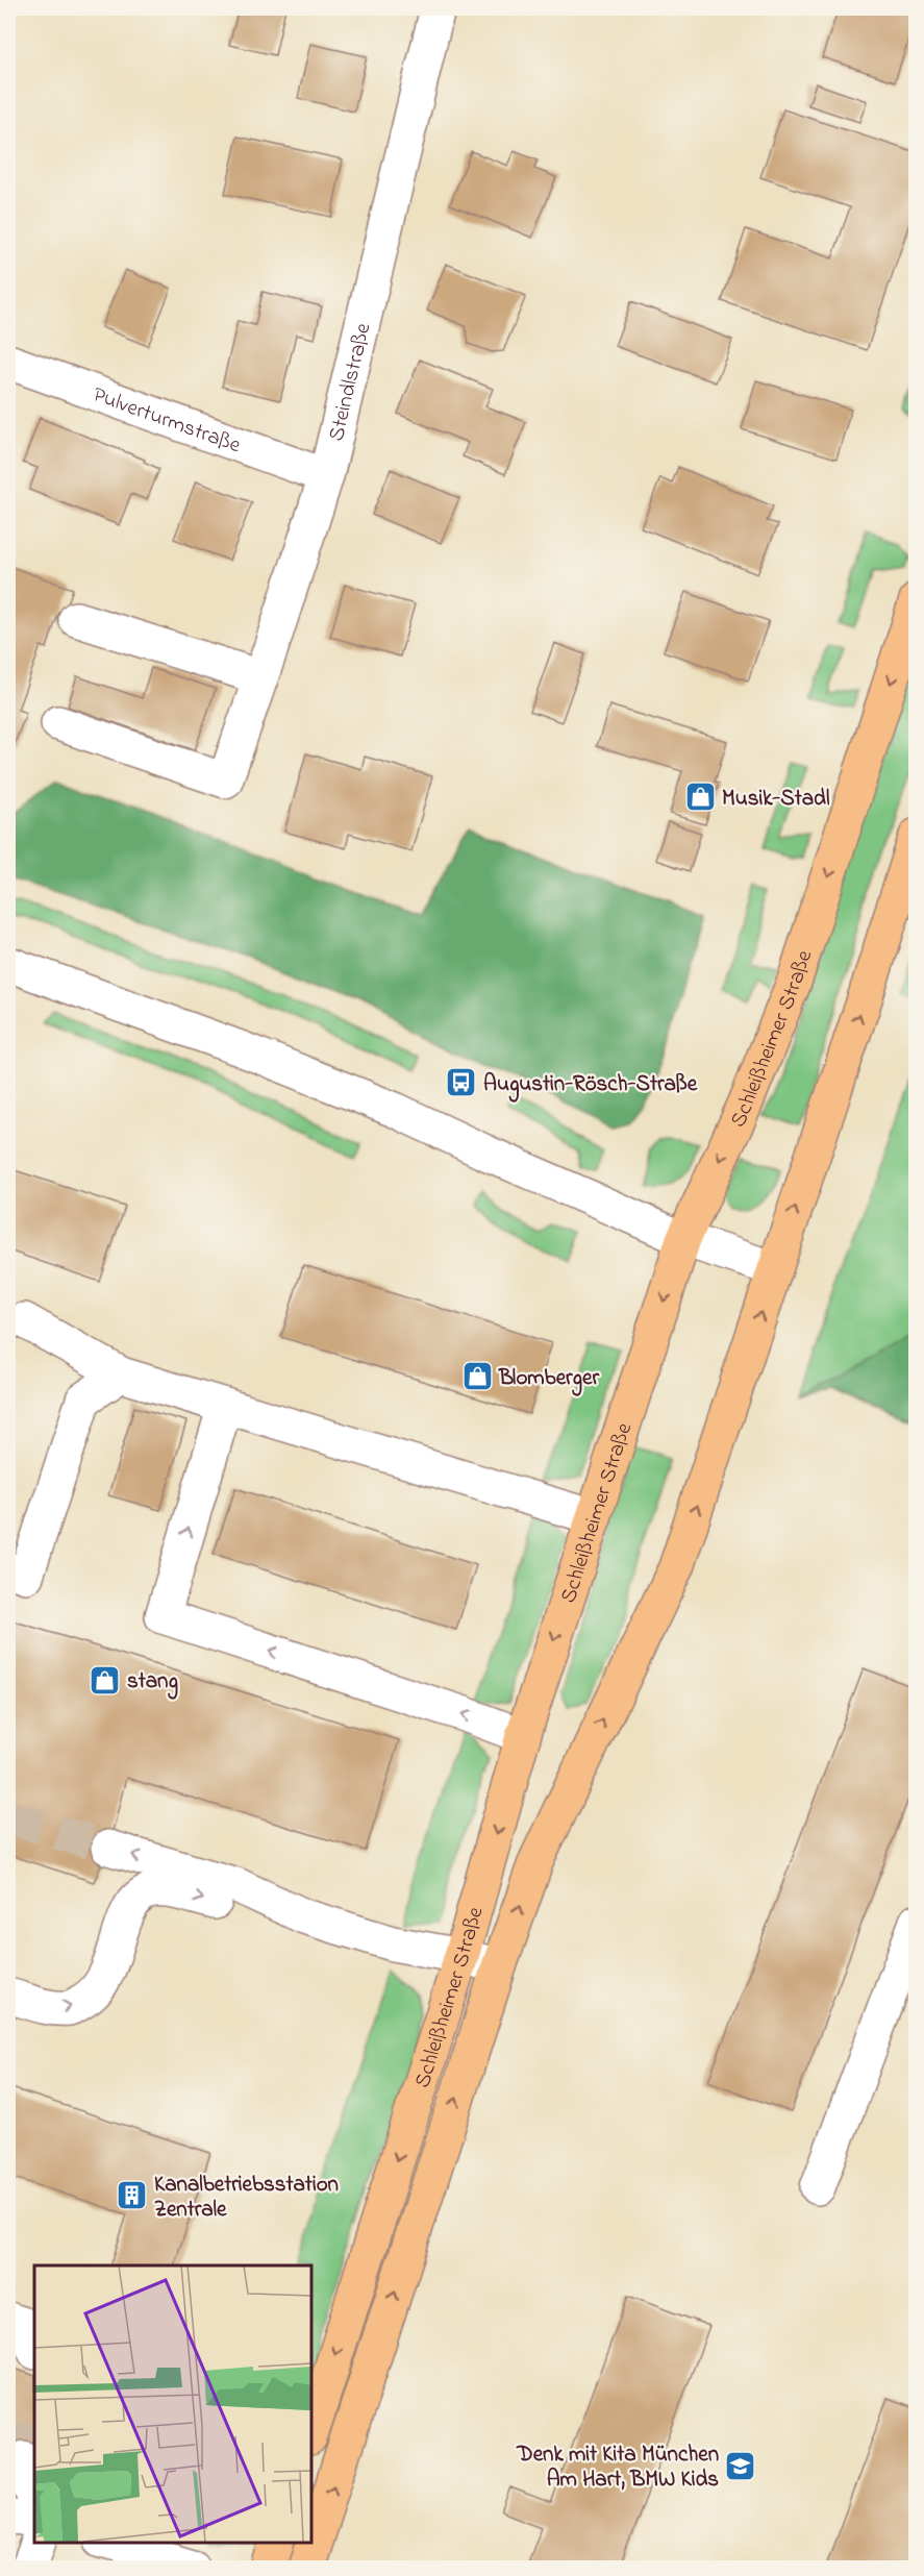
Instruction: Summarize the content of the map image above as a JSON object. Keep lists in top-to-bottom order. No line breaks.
{"streets":{"main road":["Schleißheimer Straße"],"street":["Steindlstraße","Pulverturmstraße"]},"crossings":[["Steindlstraße","Pulverturmstraße"]],"places":{"shop":["Musik-Stadl","Blomberger","stang"],"bus stop":["Augustin-Rösch-Straße"],"building":["Kanalbetriebsstation Zentrale"],"school or university":["Denk mit Kita München Am Hart, BMW Kids"]}}
